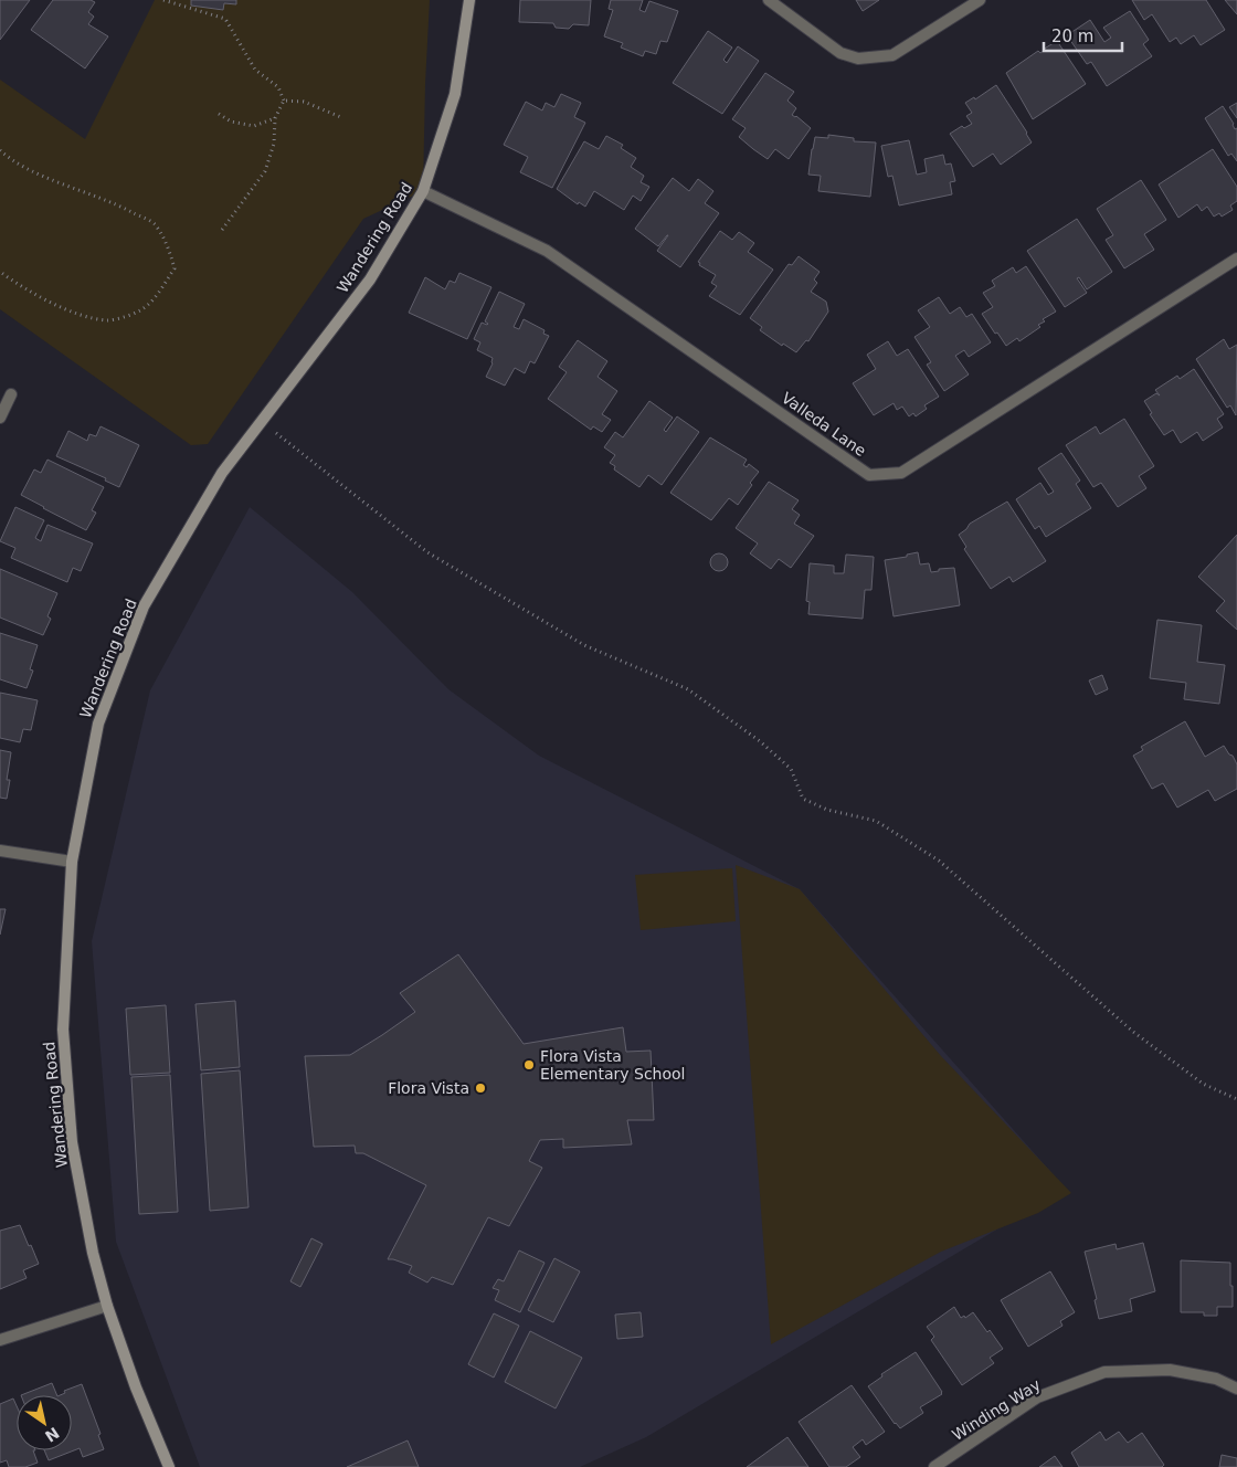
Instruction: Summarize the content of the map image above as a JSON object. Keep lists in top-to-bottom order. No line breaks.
{"streets":{"street":["Wandering Road","Valleda Lane","Winding Way"]},"crossings":[["Wandering Road","Valleda Lane"]],"places":["Flora Vista Elementary School","Flora Vista"],"scale_bar":"20 m","north":"bottom right"}
